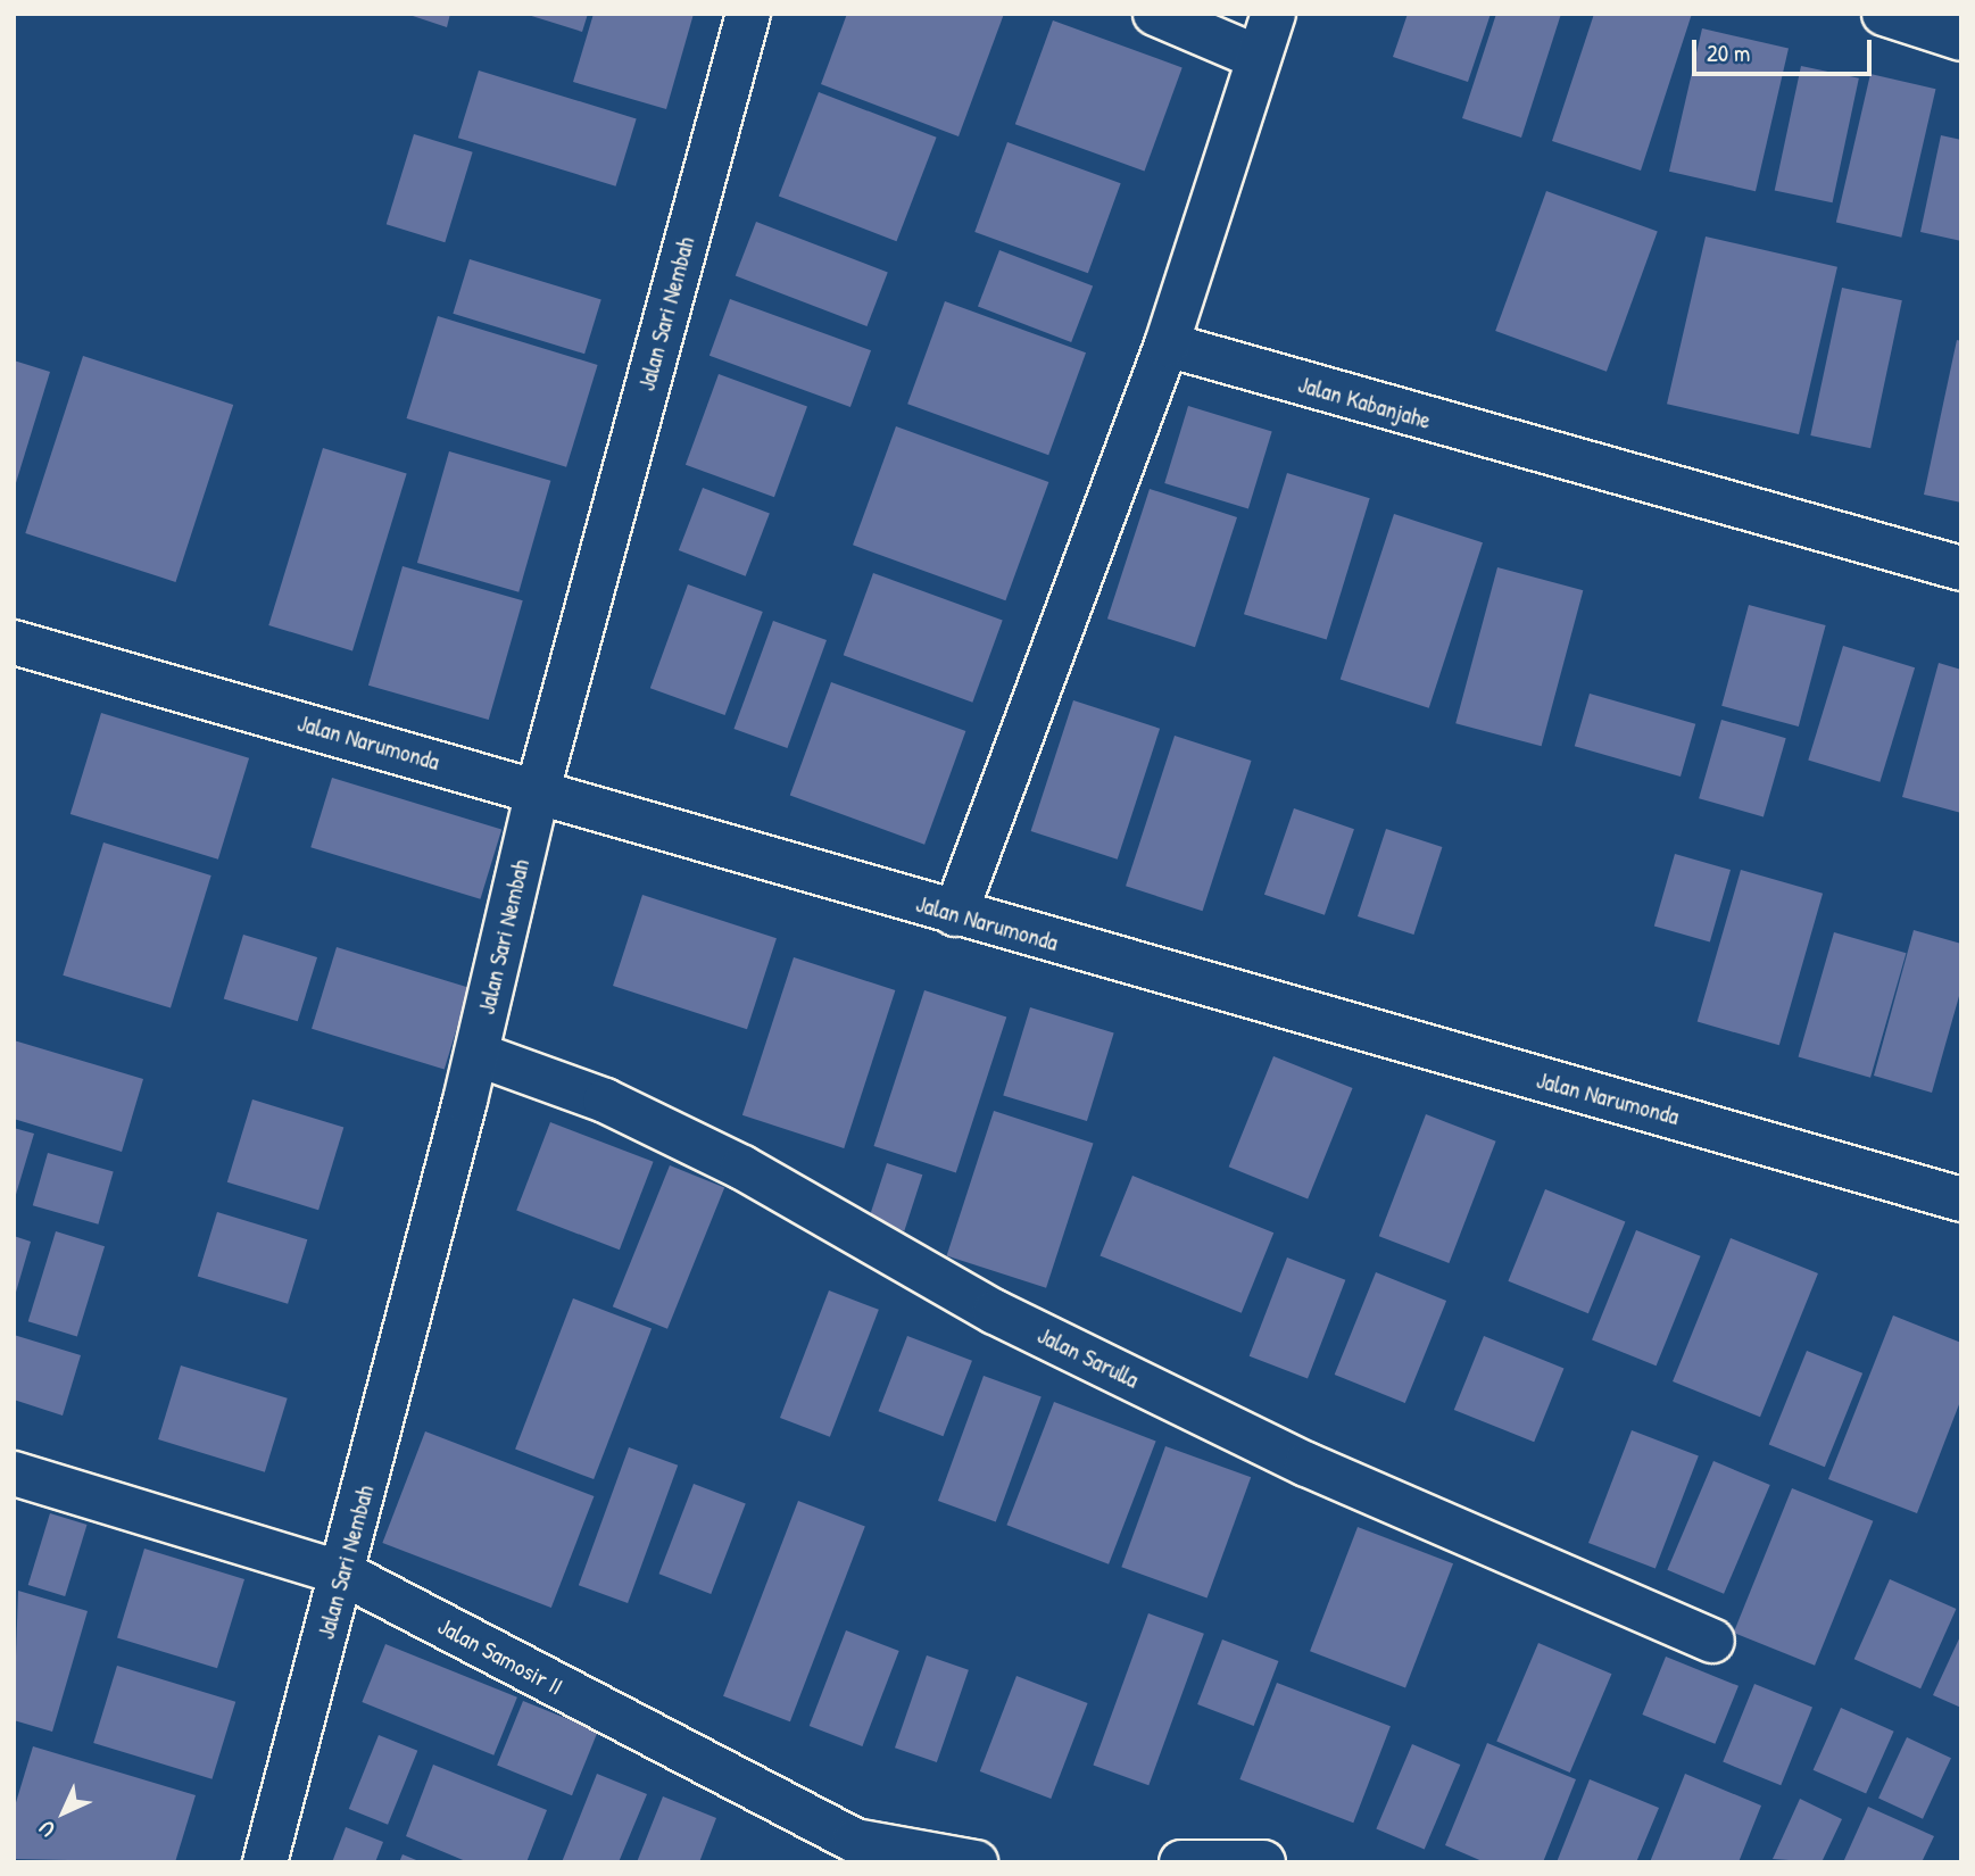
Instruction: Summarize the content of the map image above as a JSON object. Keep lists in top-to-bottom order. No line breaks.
{"streets":{"street":["Jalan Sari Nembah","Jalan Kabanjahe","Jalan Narumonda","Jalan Sarulla","Jalan Samosir II"]},"crossings":[["Jalan Sari Nembah","Jalan Narumonda"],["Jalan Sari Nembah","Jalan Sarulla"],["Jalan Sari Nembah","Jalan Samosir II"]],"scale_bar":"20 m","north":"bottom left"}
